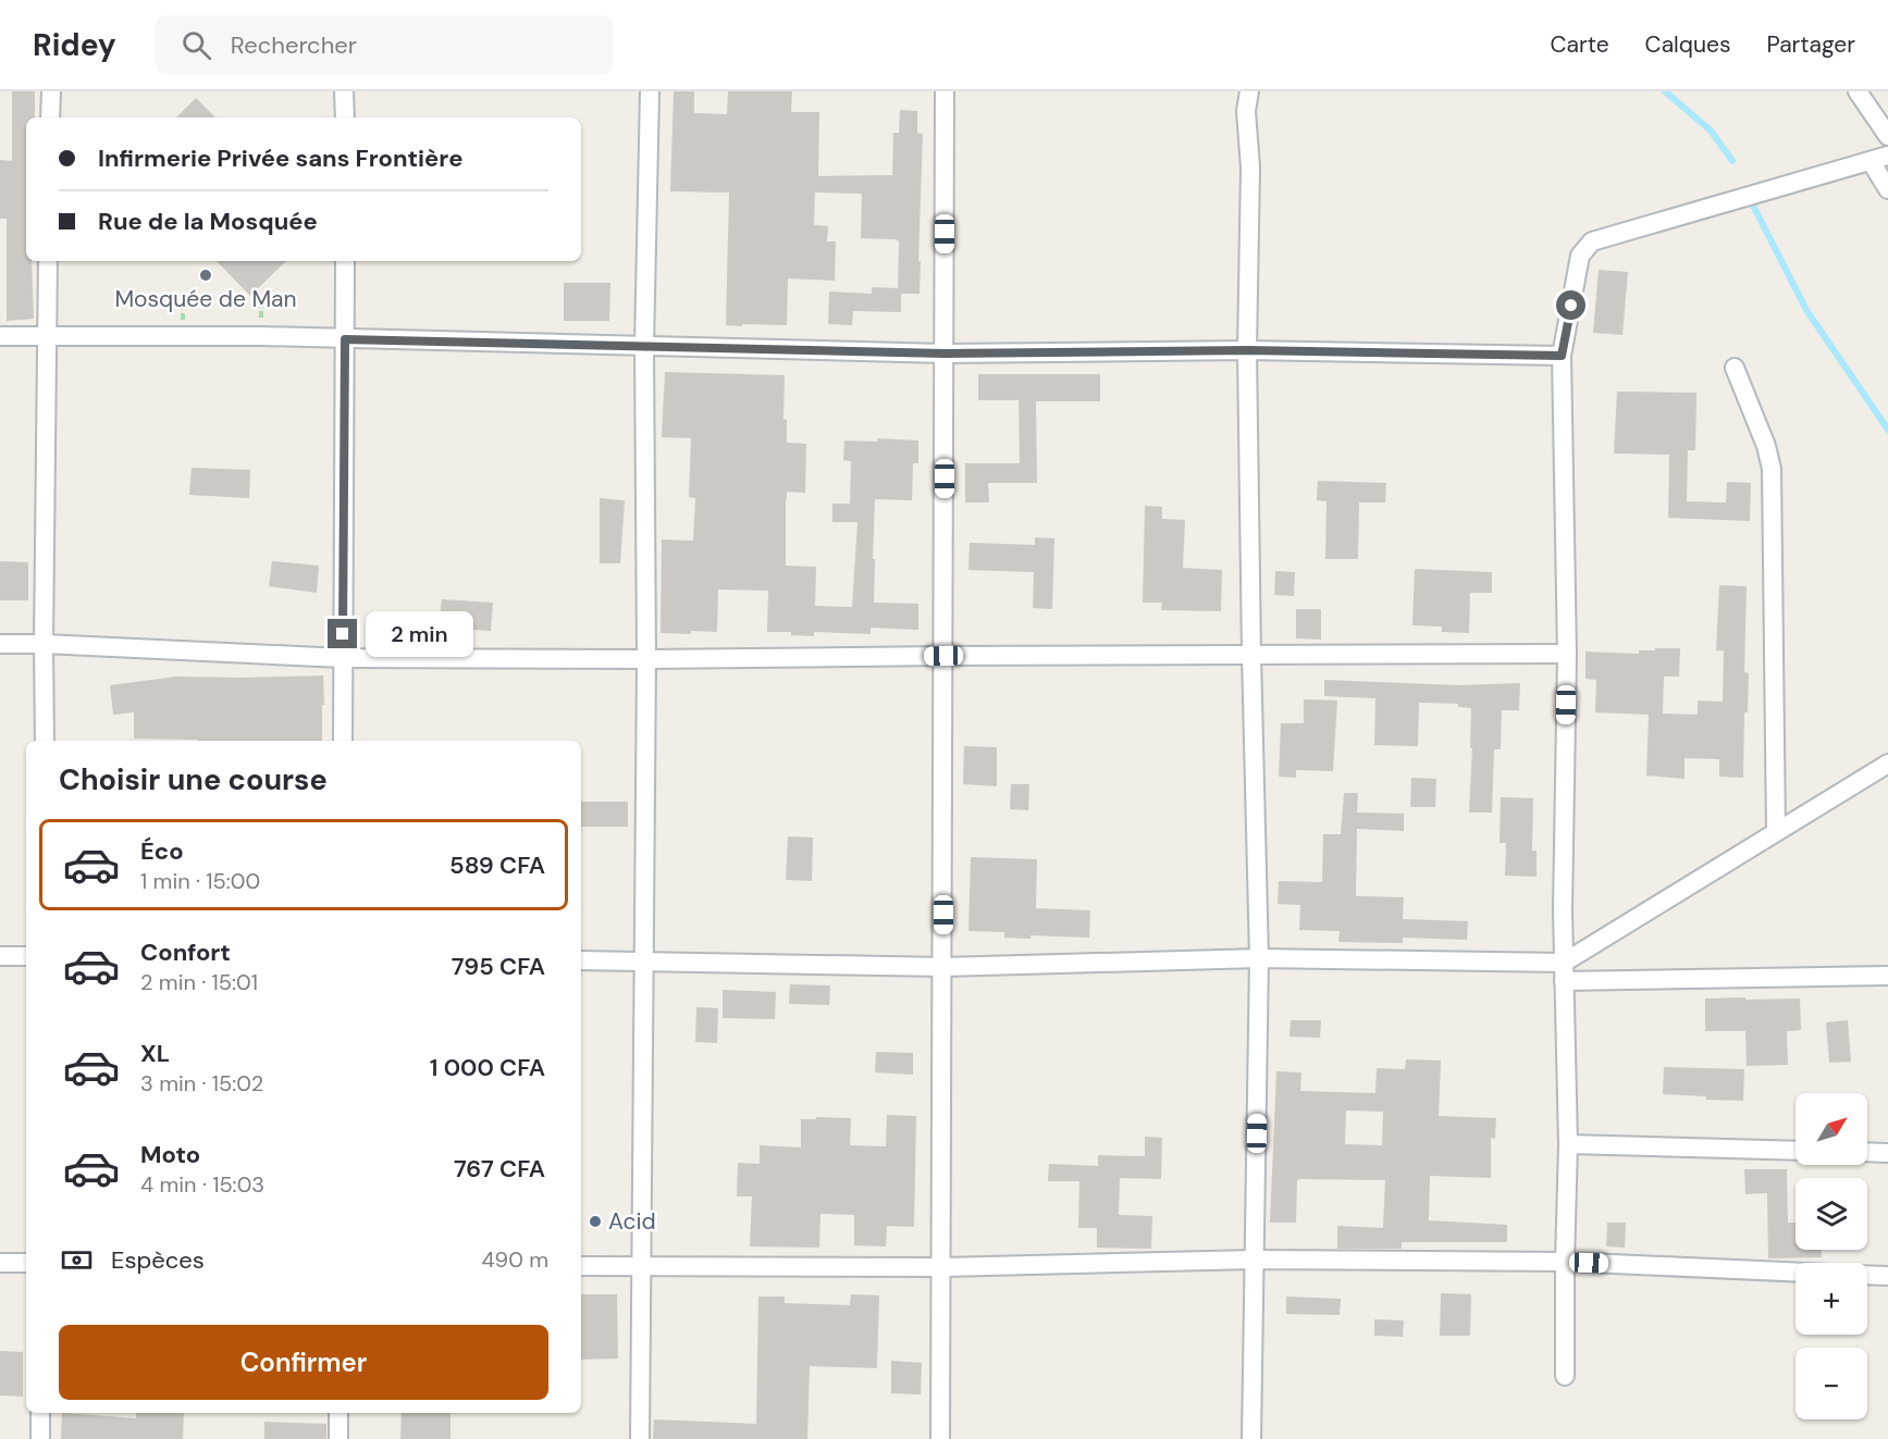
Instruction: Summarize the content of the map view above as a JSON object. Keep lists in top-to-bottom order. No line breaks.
{"places":["Mosquée de Man","Acid"],"north":"top right","page":{"header":"Ridey","search":"Rechercher","nav":["Carte","Calques","Partager"],"banner":["Infirmerie Privée sans Frontière","Rue de la Mosquée"],"bubble":"2 min","heading":"Choisir une course","list":[{"name":"Éco","note":"1 min · 15:00","value":"589 CFA"},{"name":"Confort","note":"2 min · 15:01","value":"795 CFA"},{"name":"XL","note":"3 min · 15:02","value":"1 000 CFA"},{"name":"Moto","note":"4 min · 15:03","value":"767 CFA"}],"map_buttons":["+","−"],"pay":["Espèces","490 m"],"buttons":"Confirmer"}}
